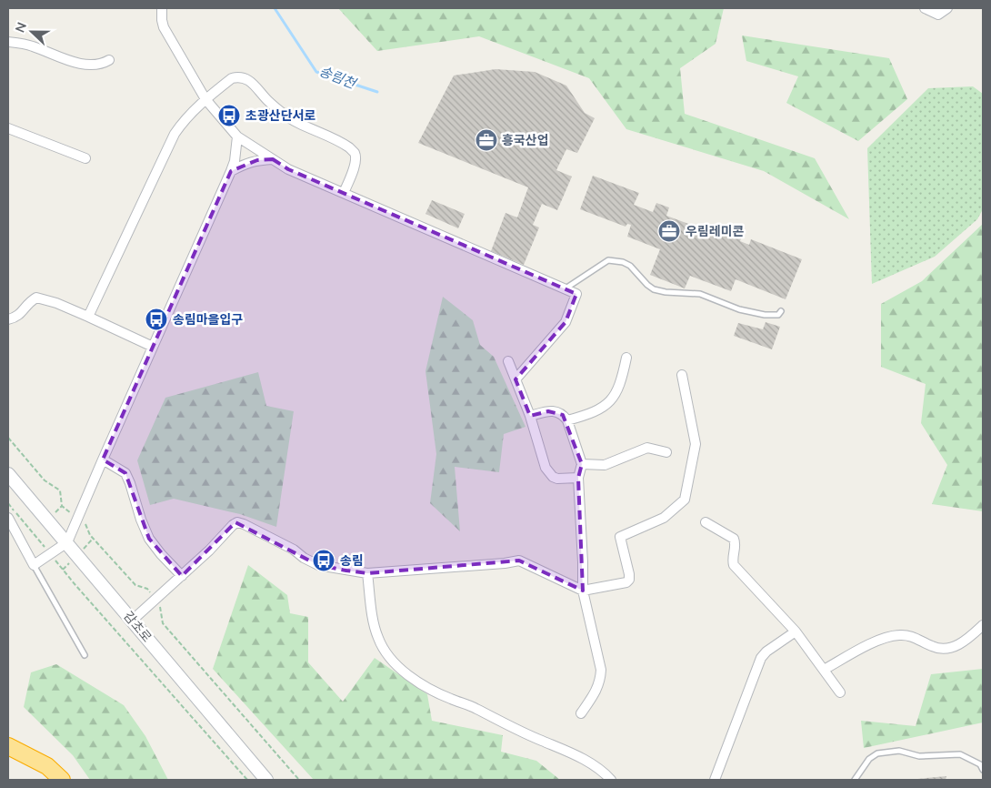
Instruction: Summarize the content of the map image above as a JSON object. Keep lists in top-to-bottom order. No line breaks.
{"streets":{"main road":["감초로"]},"water":["송림천"],"places":{"bus stop":["초광산단서로","송림마을입구","송림"],"office":["흥국산업","우림레미콘"]},"north":"left"}
